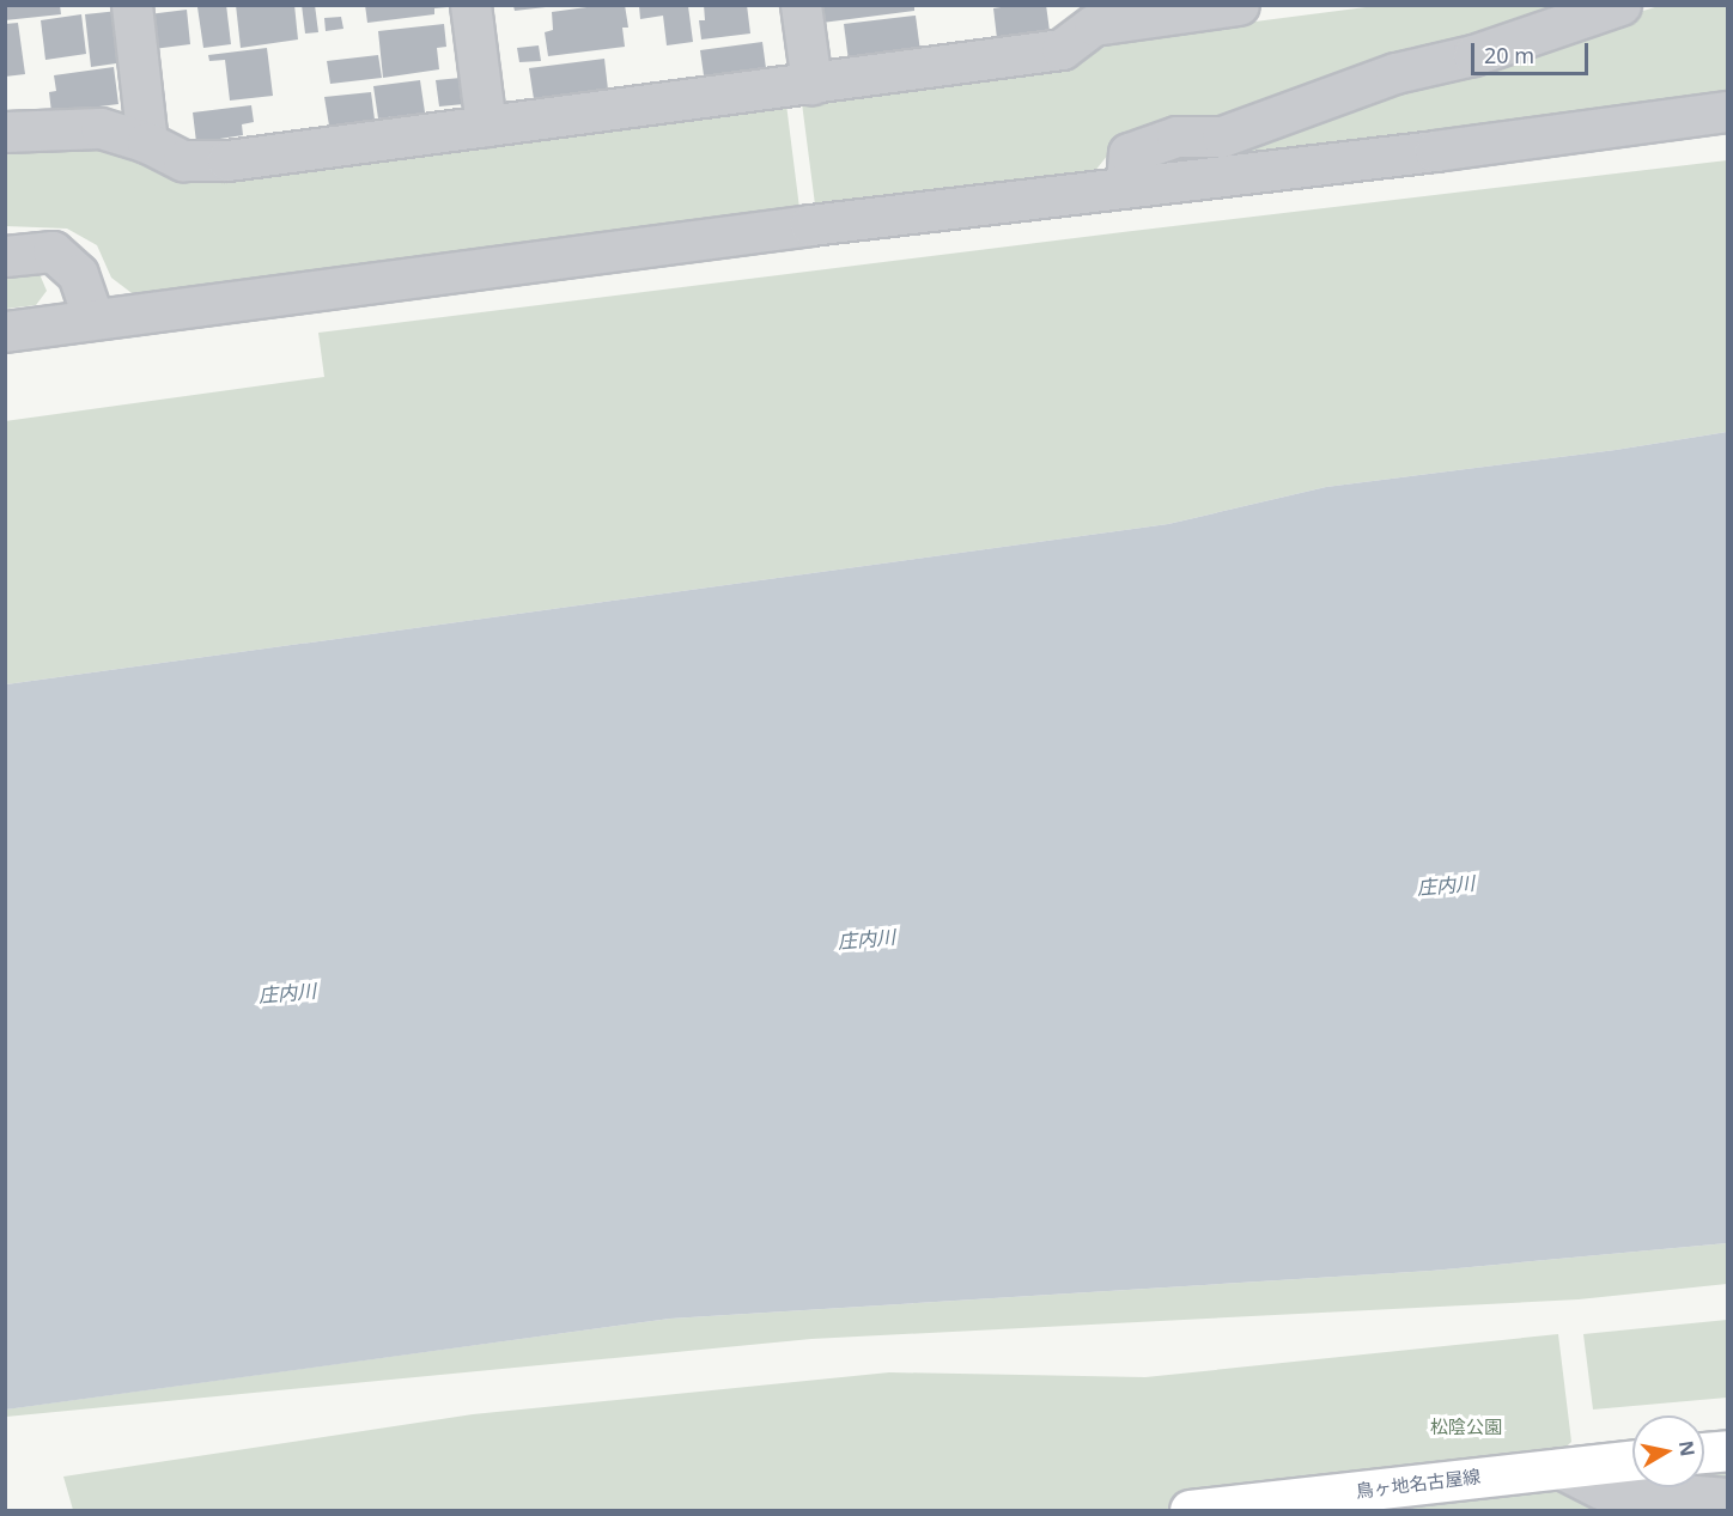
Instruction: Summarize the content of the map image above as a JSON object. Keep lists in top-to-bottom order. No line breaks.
{"streets":{"main road":["鳥ヶ地名古屋線"]},"water":["庄内川"],"parks":["松陰公園"],"scale_bar":"20 m","north":"right"}
